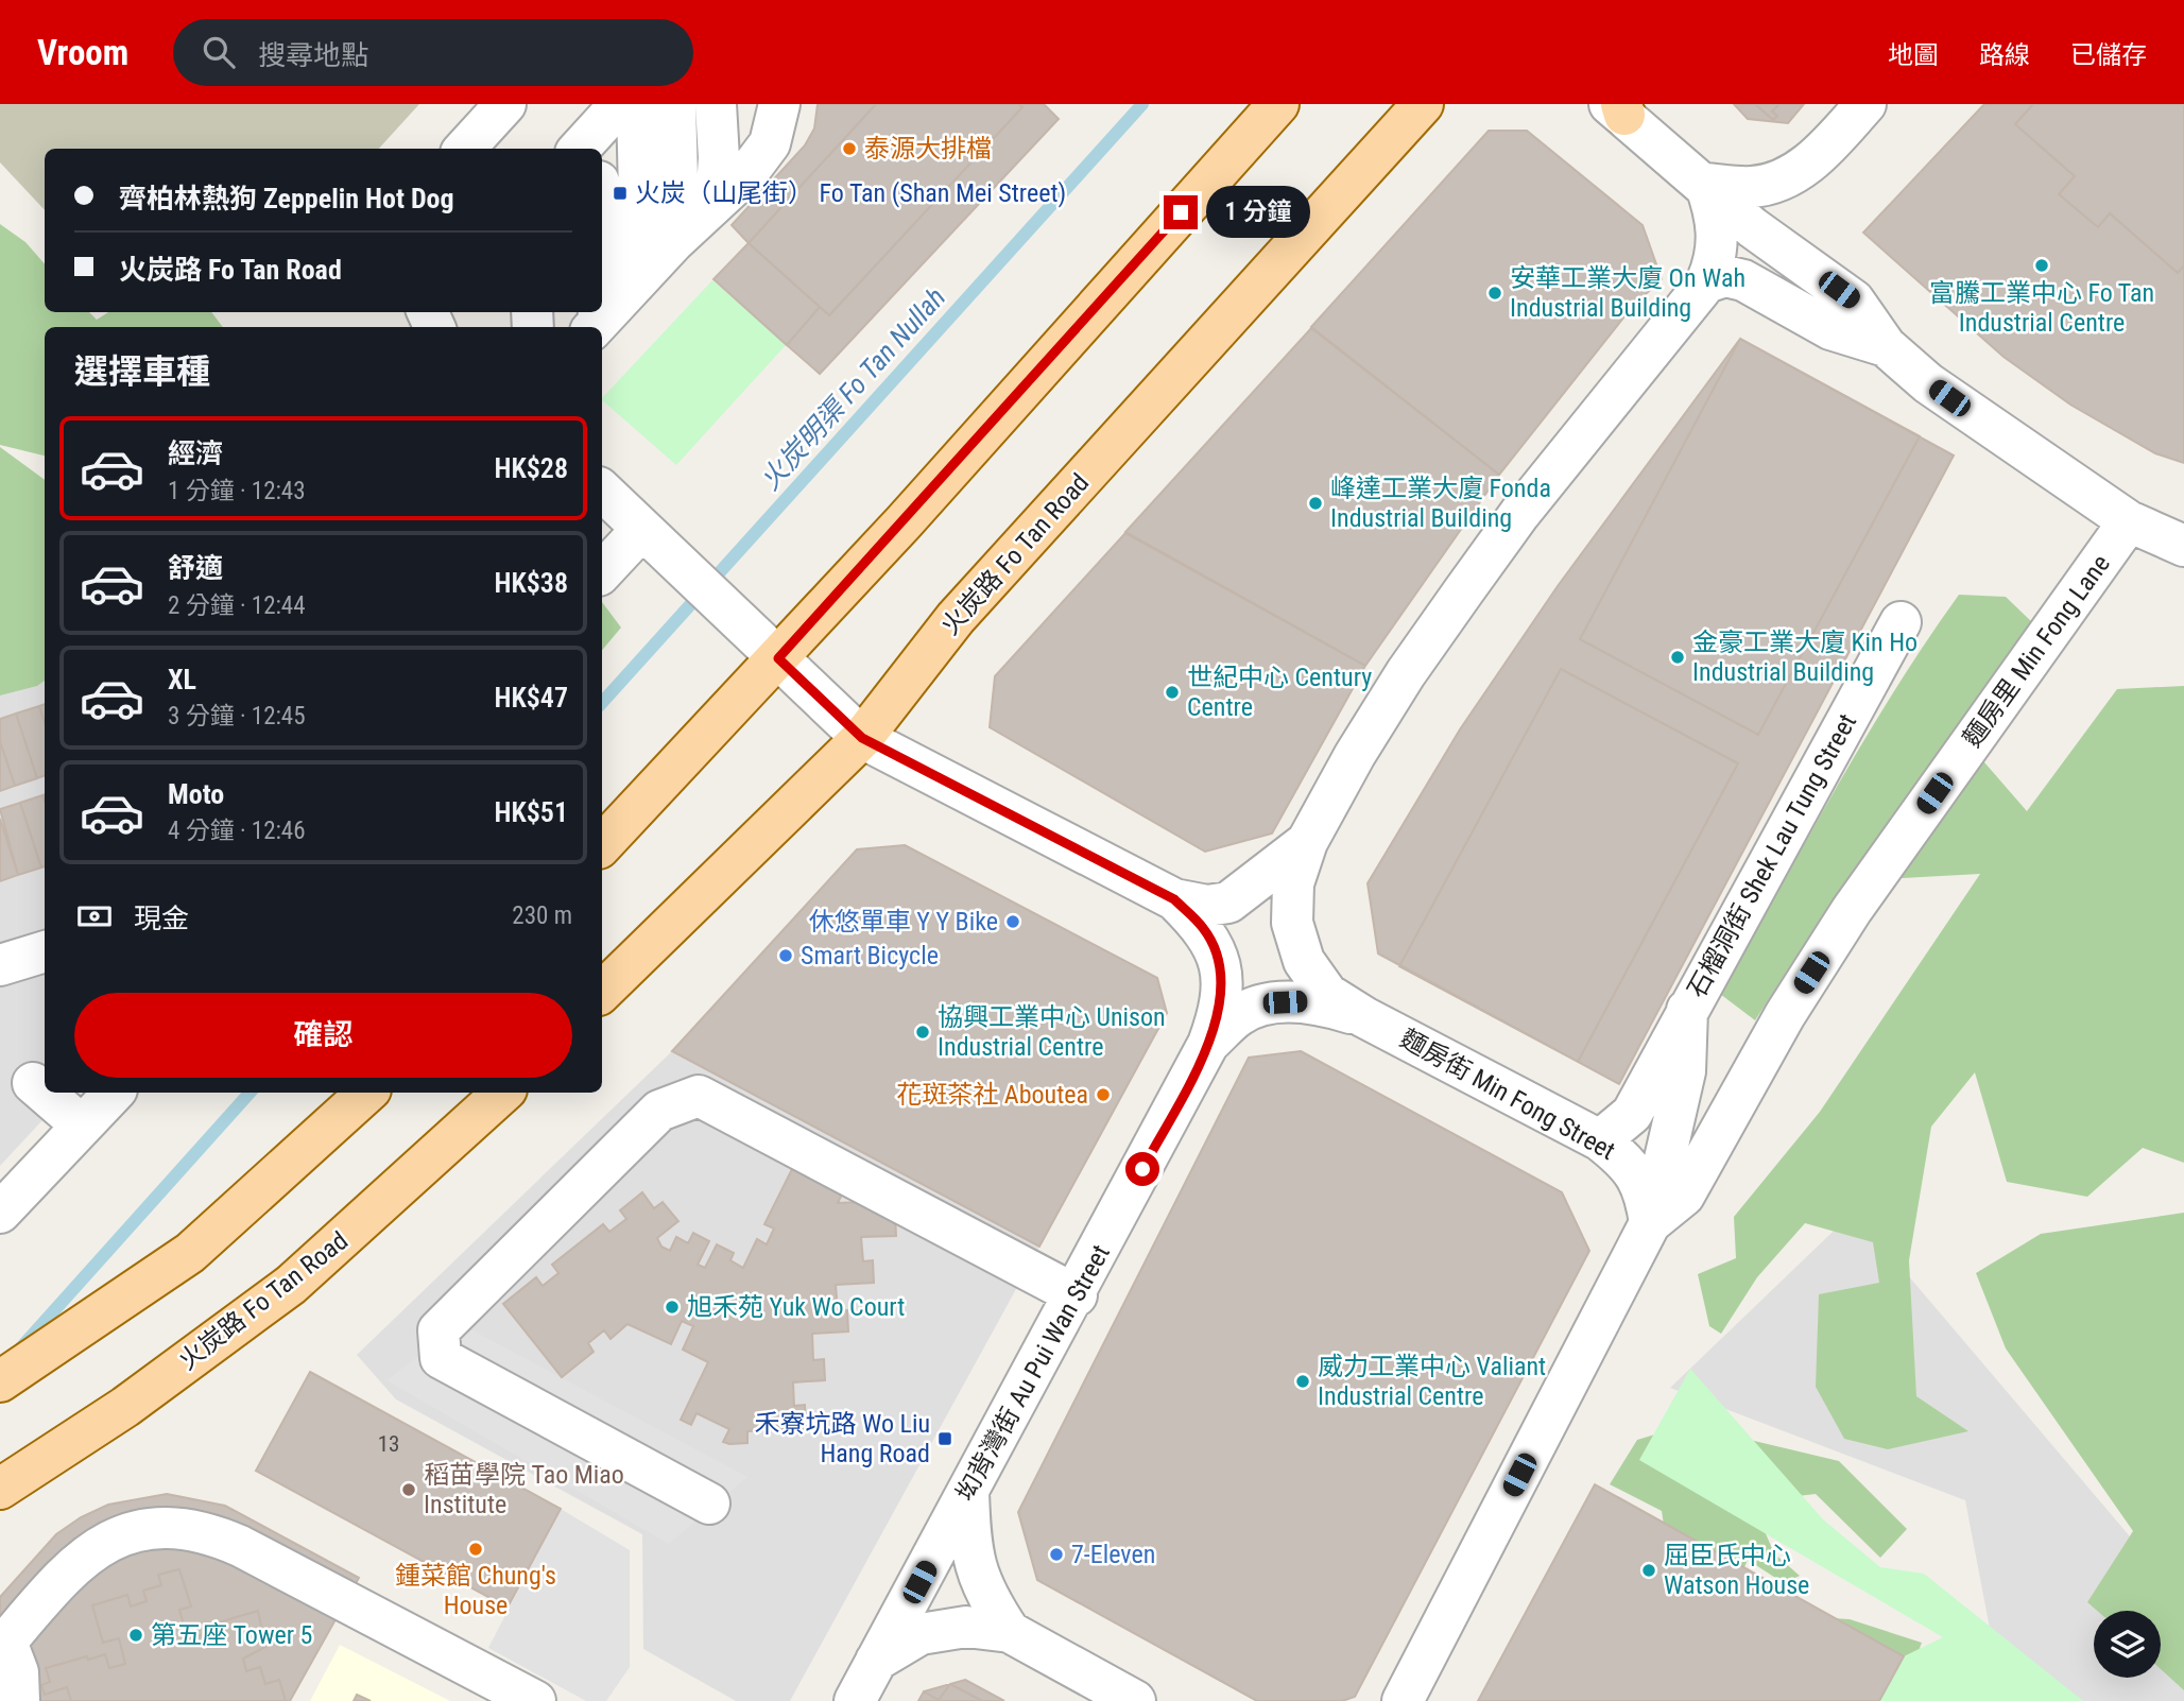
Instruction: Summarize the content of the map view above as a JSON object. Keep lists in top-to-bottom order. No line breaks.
{"streets":{"main road":["火炭路 Fo Tan Road"],"street":["麵房里 Min Fong Lane","石榴洞街 Shek Lau Tung Street","麵房街 Min Fong Street","㘭背灣街 Au Pui Wan Street"]},"crossings":[["麵房里 Min Fong Lane","石榴洞街 Shek Lau Tung Street"],["麵房里 Min Fong Lane","麵房街 Min Fong Street"],["石榴洞街 Shek Lau Tung Street","麵房街 Min Fong Street"]],"water":["火炭明渠 Fo Tan Nullah"],"places":{"other":["泰源大排檔","富騰工業中心 Fo Tan Industrial Centre","安華工業大廈 On Wah Industrial Building","峰達工業大廈 Fonda Industrial Building","金豪工業大廈 Kin Ho Industrial Building","世紀中心 Century Centre","休悠單車 Y Y Bike","Smart Bicycle","協興工業中心 Unison Industrial Centre","花斑茶社 Aboutea","旭禾苑 Yuk Wo Court","威力工業中心 Valiant Industrial Centre","稻苗學院 Tao Miao Institute","鍾菜館 Chung's House","7-Eleven","屈臣氏中心 Watson House","第五座 Tower 5"],"transit":["火炭（山尾街） Fo Tan (Shan Mei Street)","禾寮坑路 Wo Liu Hang Road"]},"house_numbers":["13"],"page":{"header":"Vroom","search":"搜尋地點","nav":["地圖","路線","已儲存"],"banner":["齊柏林熱狗 Zeppelin Hot Dog","火炭路 Fo Tan Road"],"bubble":"1 分鐘","heading":"選擇車種","list":[{"name":"經濟","note":"1 分鐘 · 12:43","value":"HK$28"},{"name":"舒適","note":"2 分鐘 · 12:44","value":"HK$38"},{"name":"XL","note":"3 分鐘 · 12:45","value":"HK$47"},{"name":"Moto","note":"4 分鐘 · 12:46","value":"HK$51"}],"pay":["現金","230 m"],"buttons":"確認"}}
